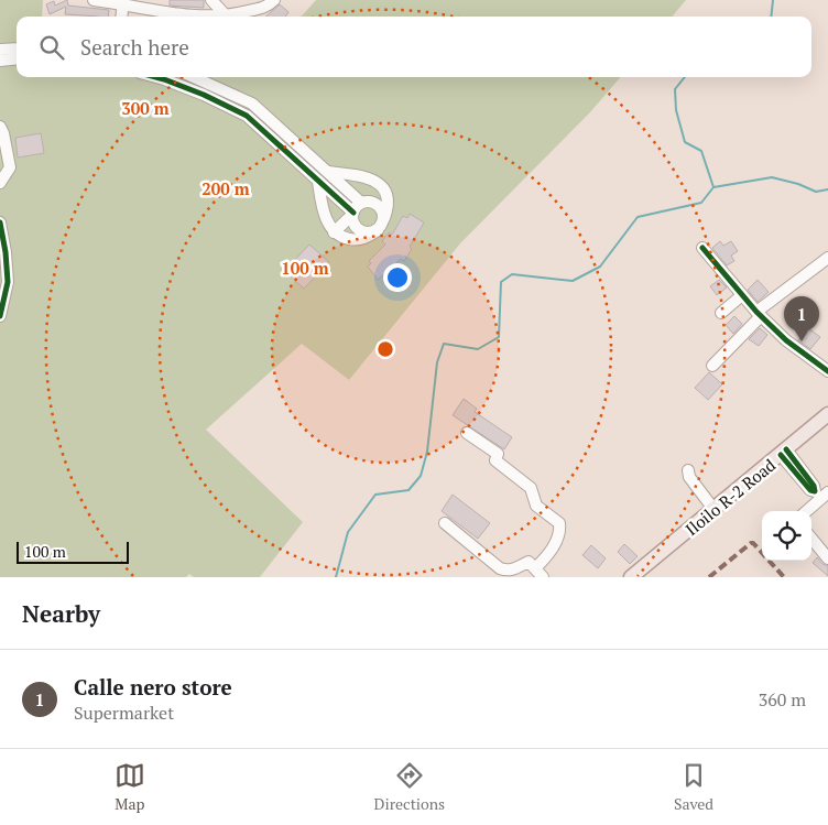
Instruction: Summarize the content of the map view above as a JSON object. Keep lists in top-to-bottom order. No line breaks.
{"streets":{"main road":["Iloilo R-2 Road"]},"scale_bar":"100 m","page":{"search":"Search here","pins":"1","scale":"100 m","heading":"Nearby","list":[{"mark":"1","name":"Calle nero store","note":"Supermarket","value":"360 m"}],"nav":["Map","Directions","Saved"]},"rings":["300 m","200 m","100 m"]}
